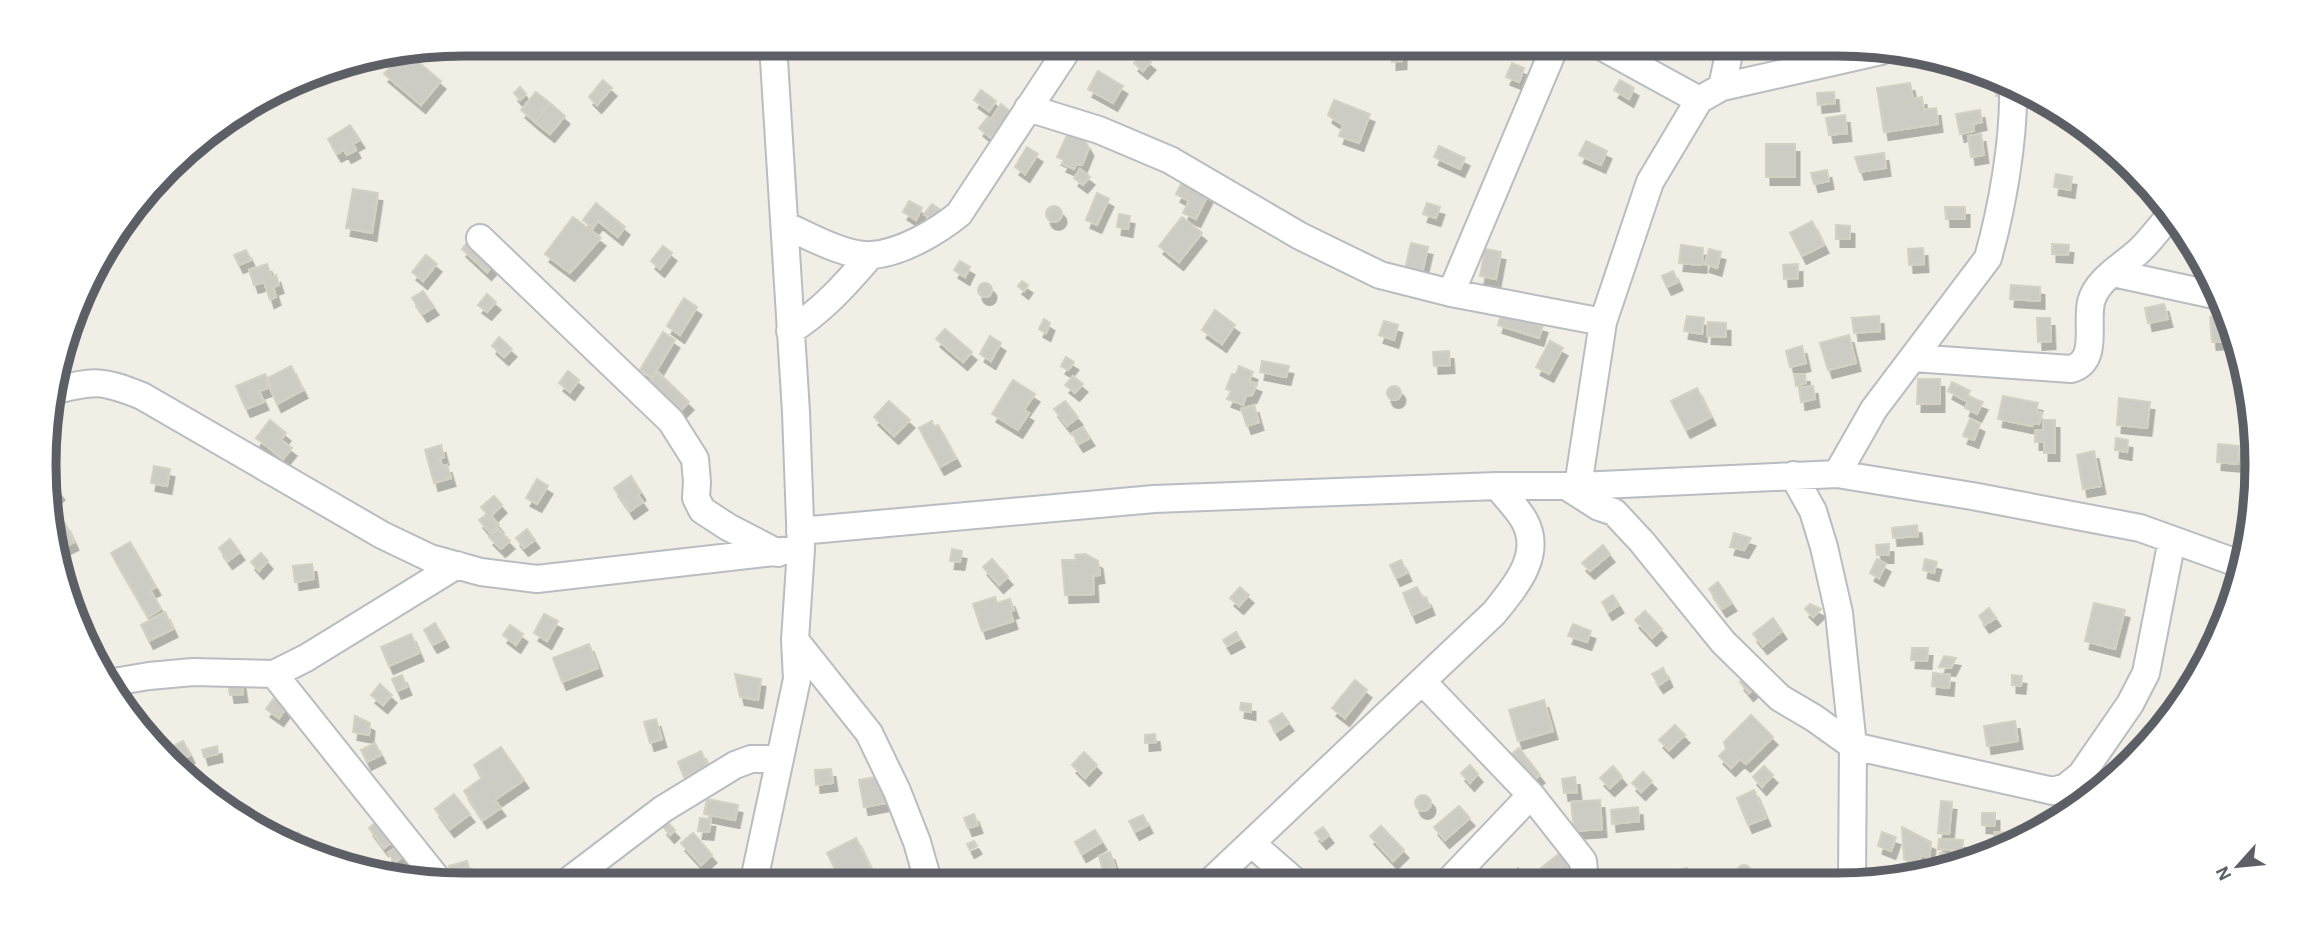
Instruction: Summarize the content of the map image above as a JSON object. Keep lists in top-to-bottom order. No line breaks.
{"north":"bottom left"}
